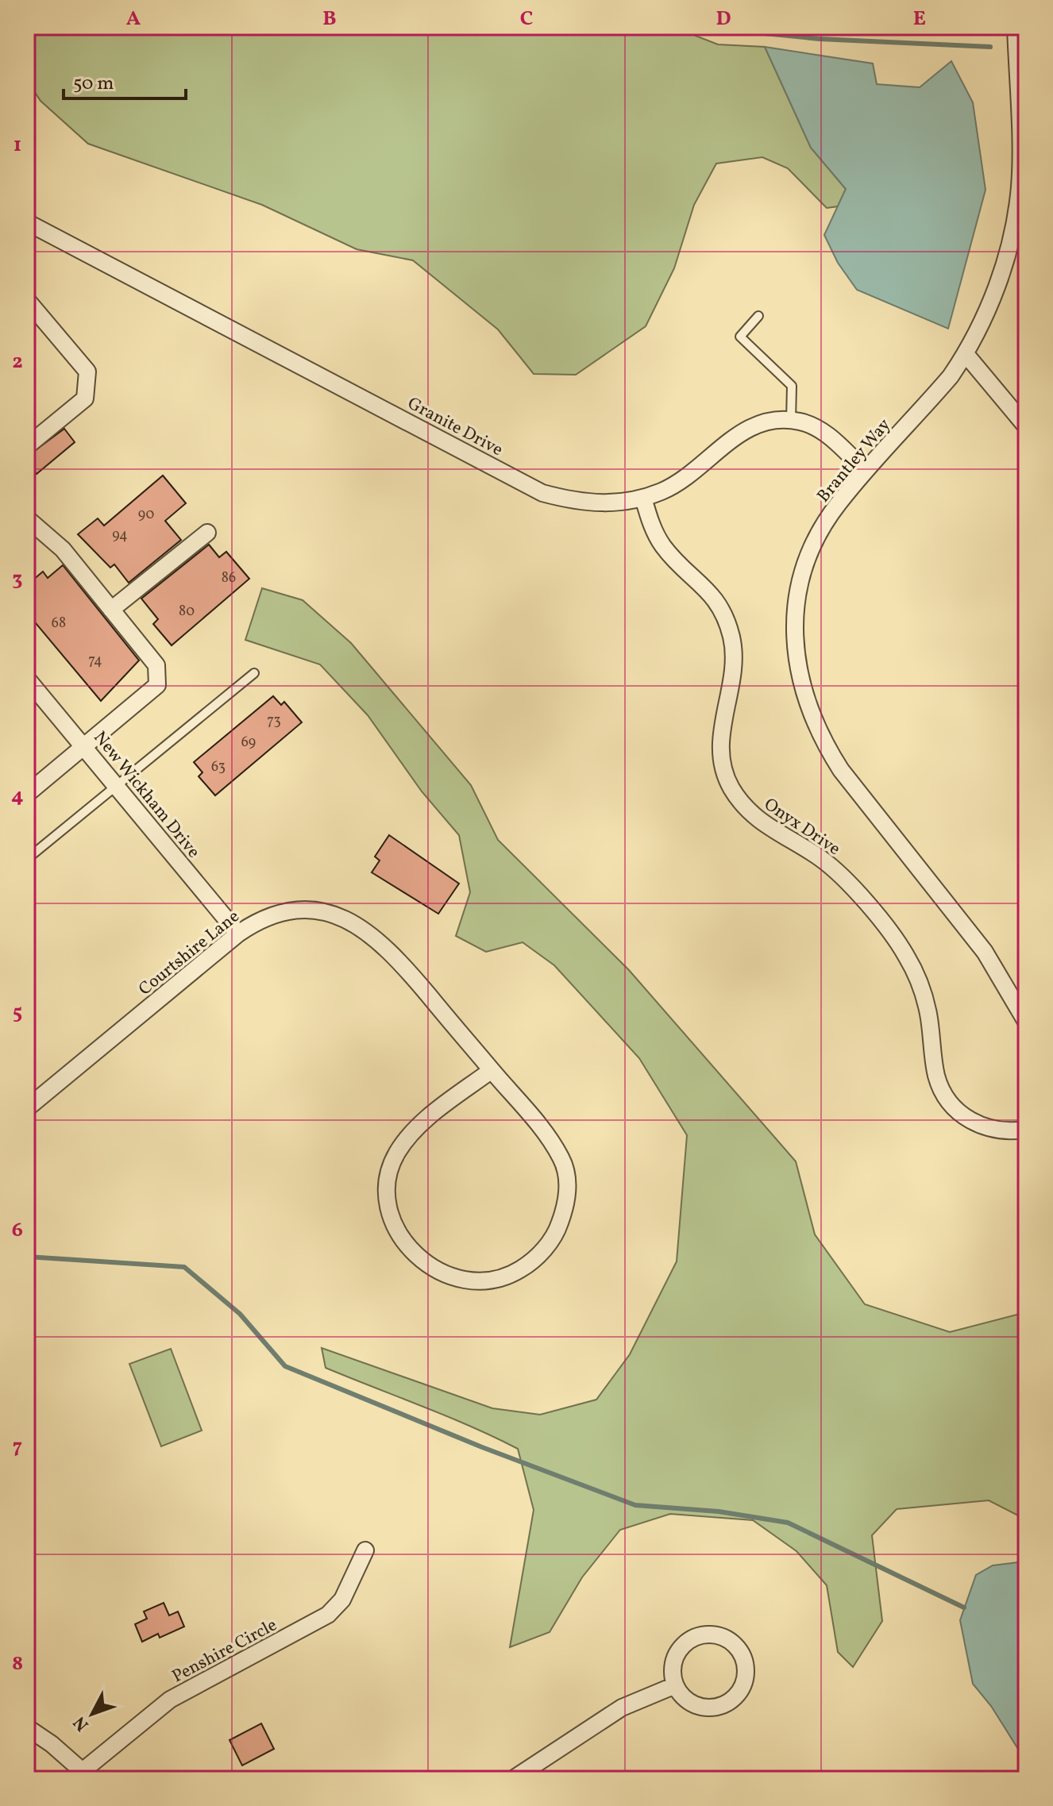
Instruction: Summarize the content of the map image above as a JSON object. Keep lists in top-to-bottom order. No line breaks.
{"streets":{"street":["Granite Drive","Brantley Way","New Wickham Drive","Onyx Drive","Courtshire Lane","Penshire Circle"]},"crossings":[["Granite Drive","Brantley Way"],["Granite Drive","Onyx Drive"],["New Wickham Drive","Courtshire Lane"]],"house_numbers":["90","94","86","80","68","74","73","69","63"],"scale_bar":"50 m","north":"bottom left","grid":{"columns":["A","B","C","D","E"],"rows":["1","2","3","4","5","6","7","8"]}}
